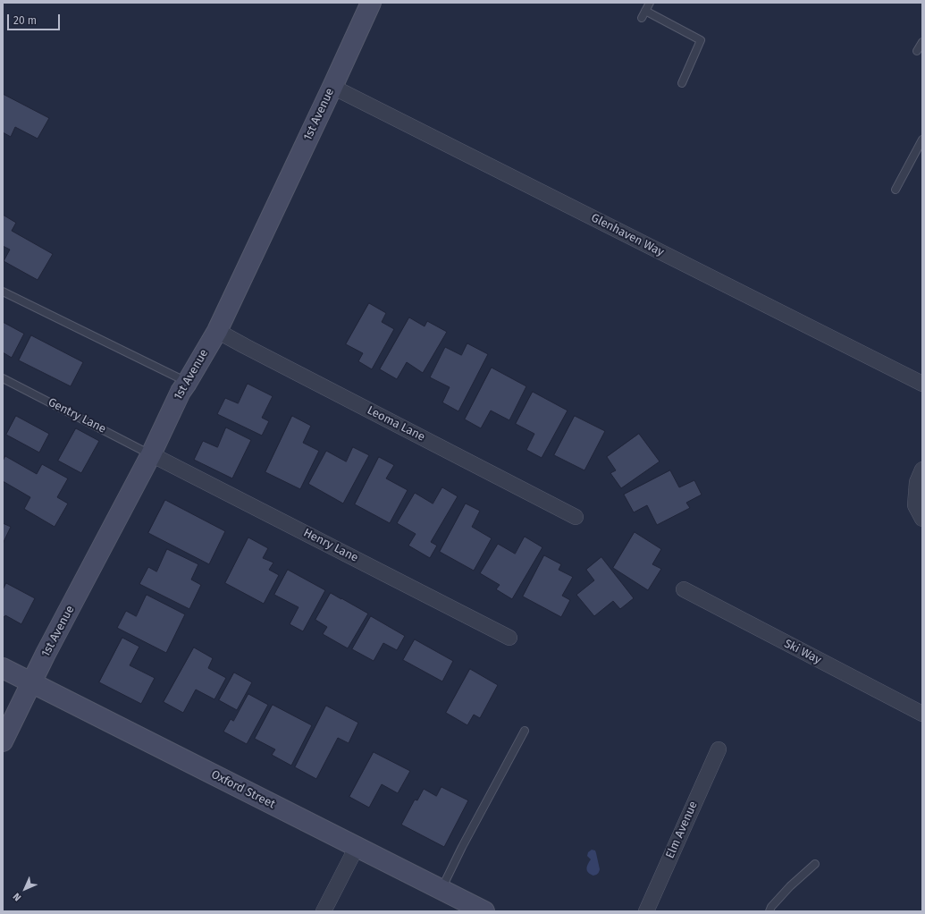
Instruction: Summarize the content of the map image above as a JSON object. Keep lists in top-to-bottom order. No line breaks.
{"streets":{"street":["1st Avenue","Glenhaven Way","Leoma Lane","Henry Lane","Ski Way","Oxford Street","Elm Avenue"],"lane":["Gentry Lane"]},"crossings":[["1st Avenue","Glenhaven Way"],["1st Avenue","Gentry Lane"],["1st Avenue","Leoma Lane"],["1st Avenue","Henry Lane"],["1st Avenue","Oxford Street"],["Gentry Lane","Henry Lane"]],"scale_bar":"20 m","north":"bottom left"}
